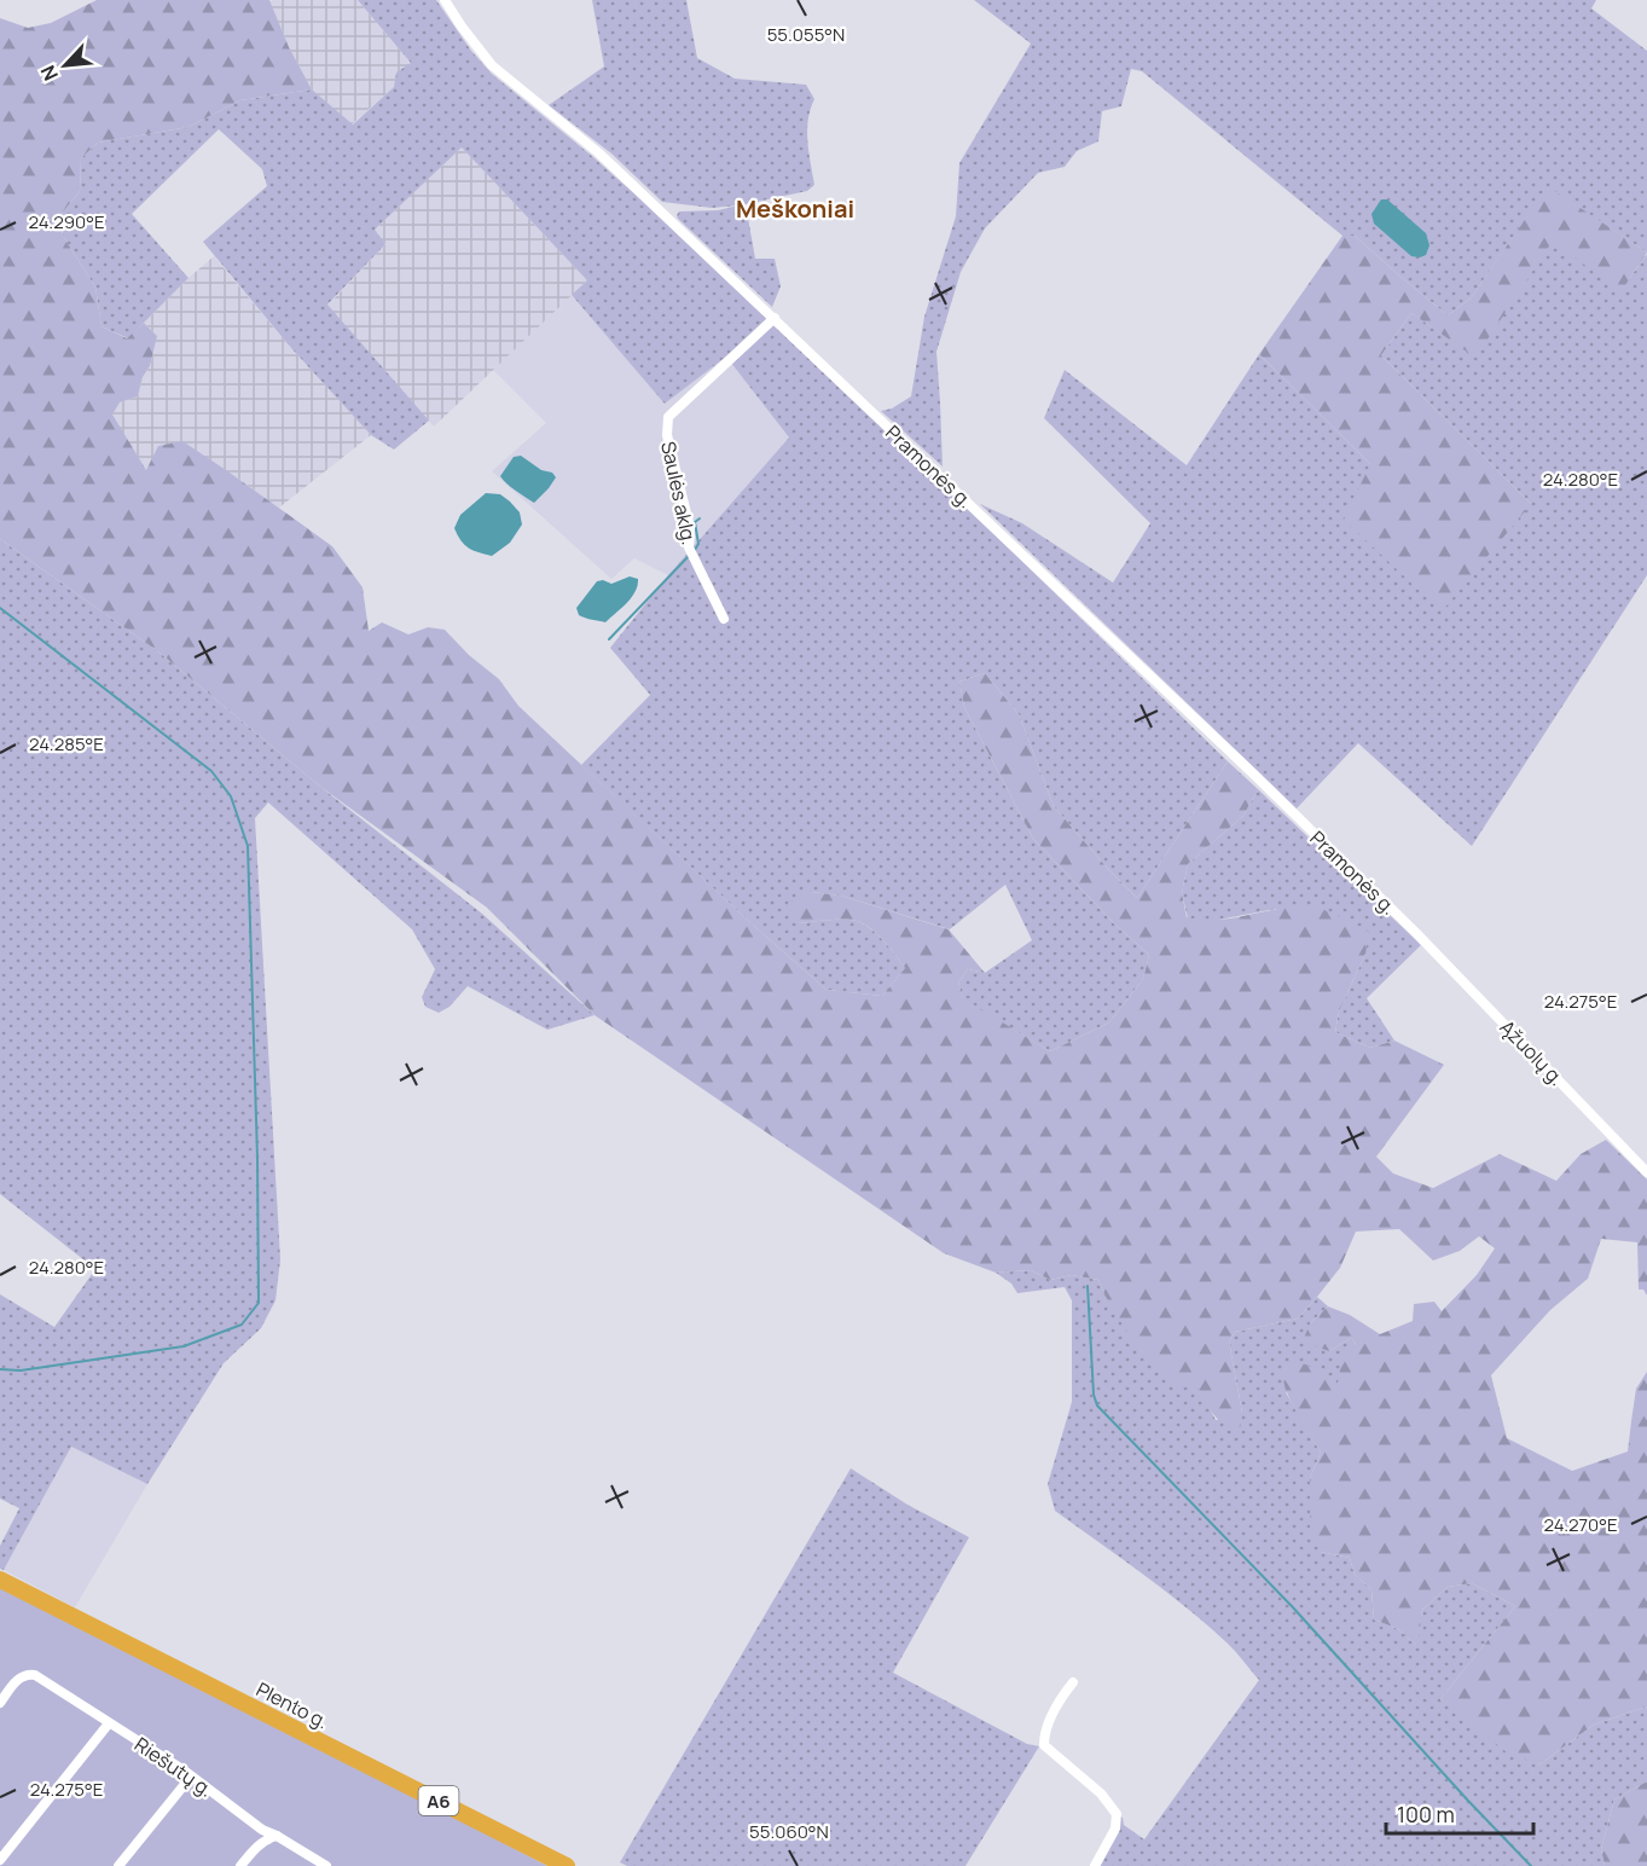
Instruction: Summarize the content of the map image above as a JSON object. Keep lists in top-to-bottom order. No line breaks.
{"streets":{"highway":["Plento g.","A6"],"street":["Pramonės g.","Saulės aklg.","Ąžuolų g.","Riešutų g."]},"crossings":[["Pramonės g.","Saulės aklg."],["Pramonės g.","Ąžuolų g."]],"districts":["Meškoniai"],"scale_bar":"100 m","north":"bottom left","coordinates":["55.055°N","24.290°E","24.280°E","24.285°E","24.275°E","24.270°E","55.060°N"]}
